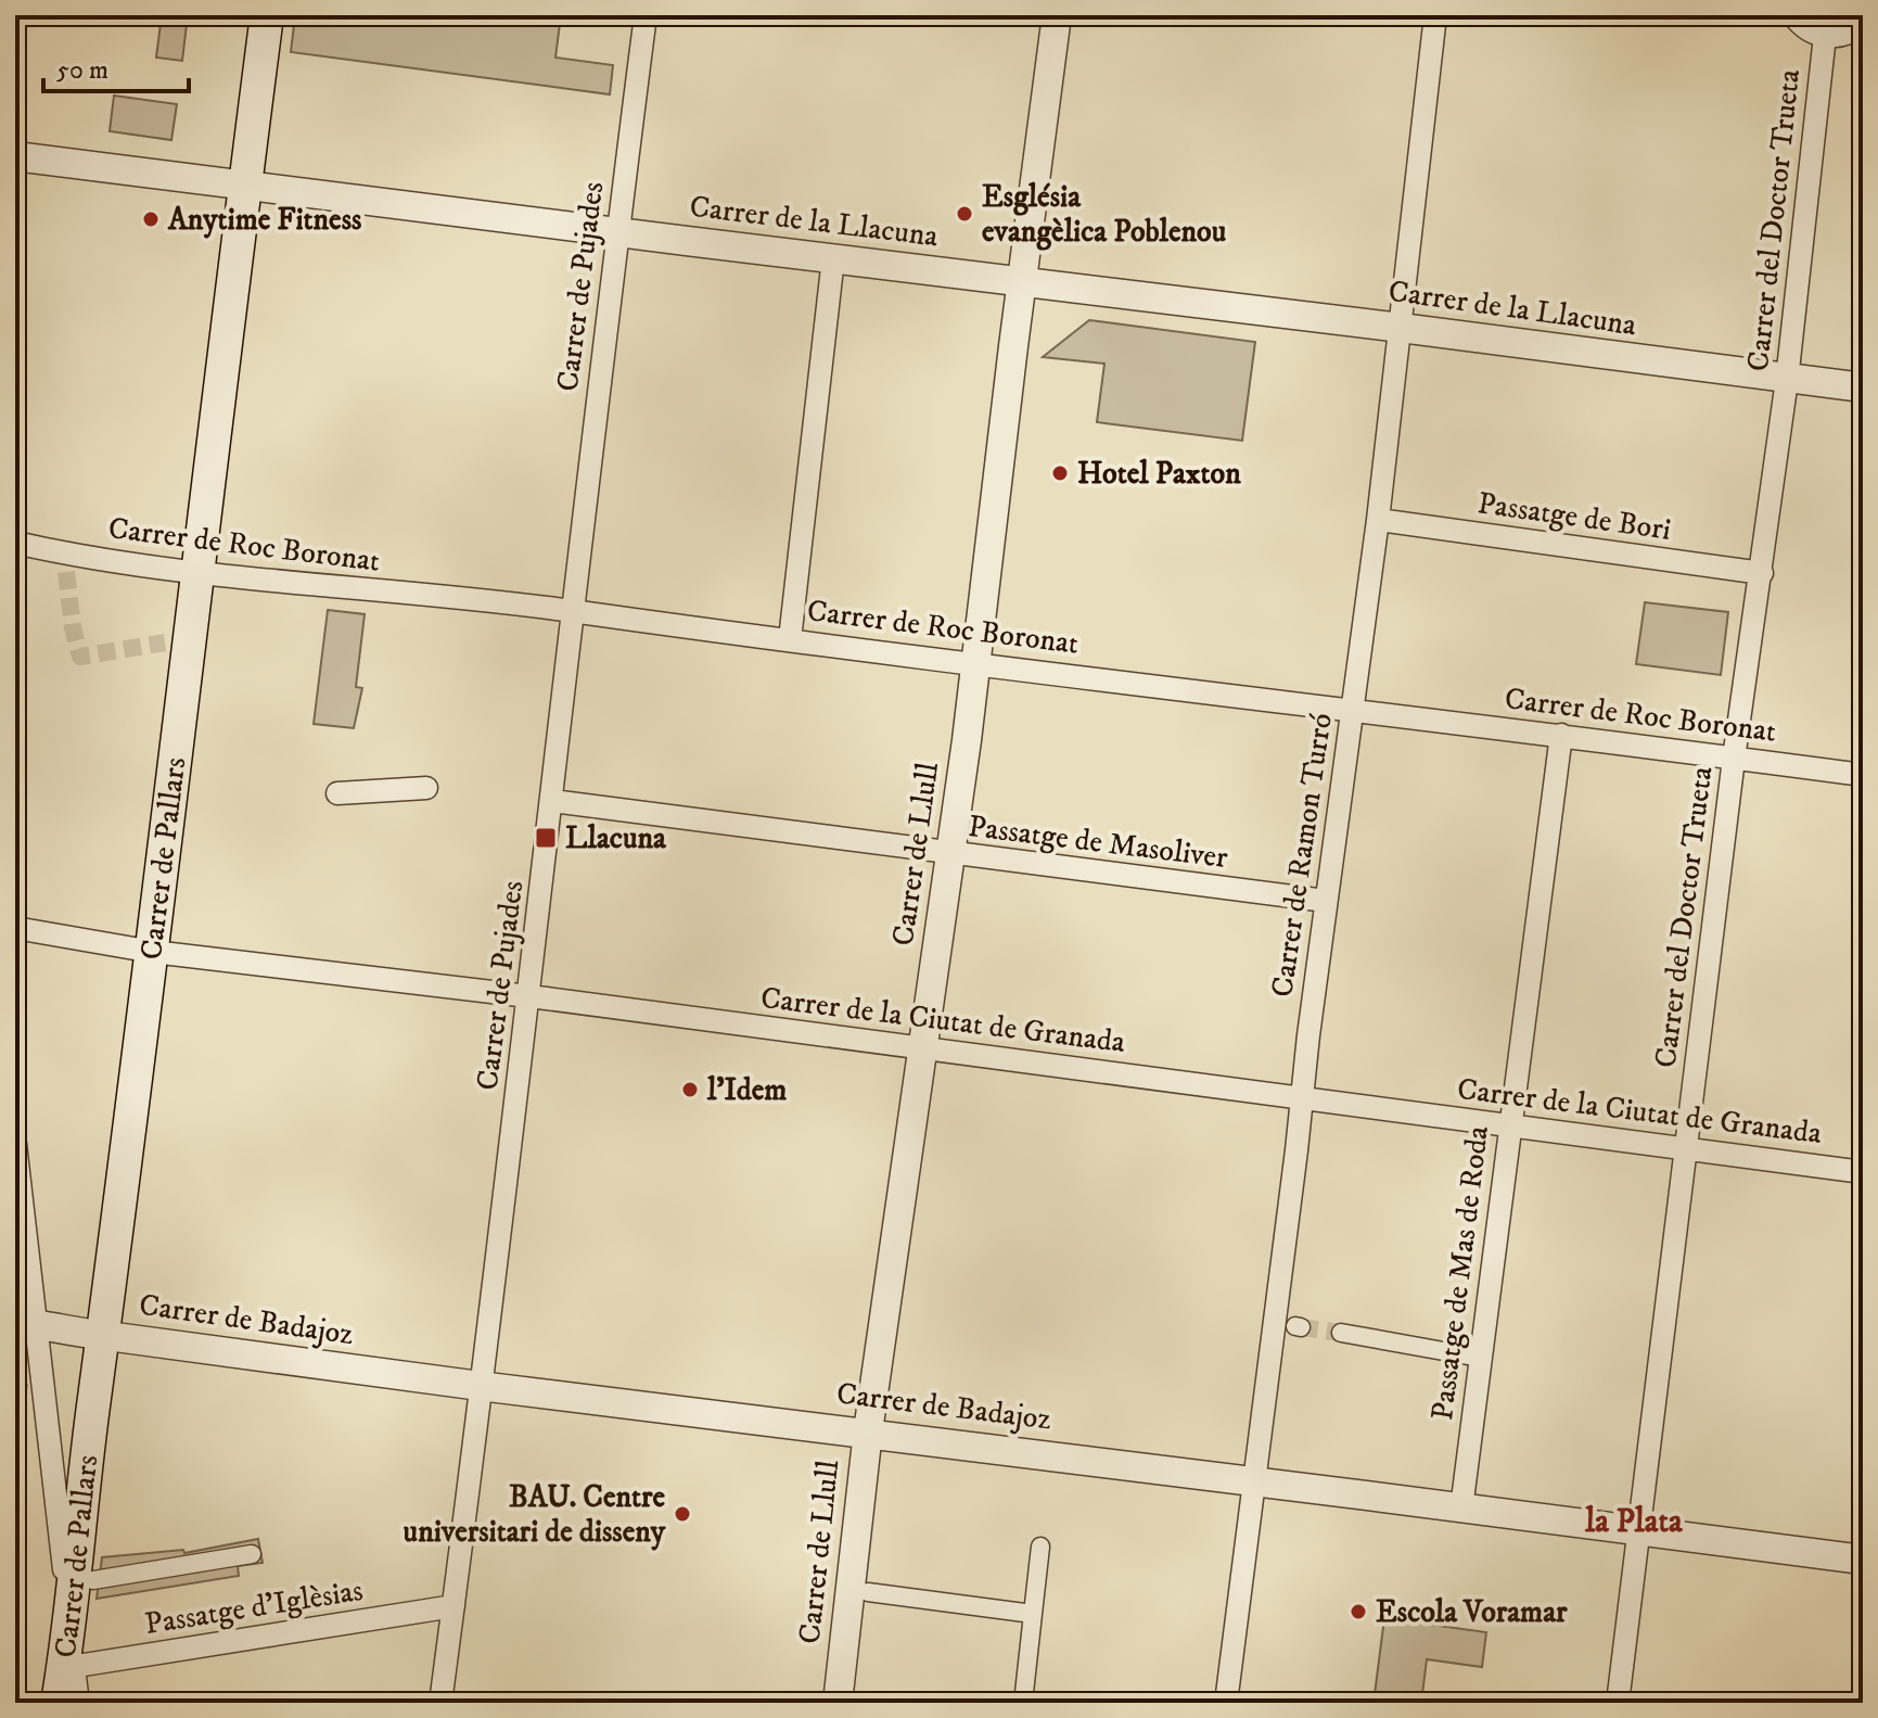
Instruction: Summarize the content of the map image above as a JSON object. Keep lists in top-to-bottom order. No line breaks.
{"streets":{"main road":["Carrer de Pallars"],"street":["Carrer del Doctor Trueta","Carrer de la Llacuna","Carrer de Pujades","Passatge de Bori","Carrer de Roc Boronat","Passatge de Masoliver","Carrer de Llull","Carrer de Ramon Turró","Carrer de la Ciutat de Granada","Passatge de Mas de Roda","Carrer de Badajoz","Passatge d'Iglèsias"]},"crossings":[["Carrer del Doctor Trueta","Carrer de la Llacuna"],["Carrer del Doctor Trueta","Passatge de Bori"],["Carrer del Doctor Trueta","Carrer de Roc Boronat"],["Carrer del Doctor Trueta","Carrer de la Ciutat de Granada"],["Carrer del Doctor Trueta","Carrer de Badajoz"],["Carrer de la Llacuna","Carrer de Pujades"],["Carrer de la Llacuna","Carrer de Llull"],["Carrer de la Llacuna","Carrer de Ramon Turró"],["Carrer de la Llacuna","Carrer de Pallars"],["Carrer de Pujades","Carrer de Roc Boronat"],["Carrer de Pujades","Passatge de Masoliver"],["Carrer de Pujades","Carrer de la Ciutat de Granada"],["Carrer de Pujades","Carrer de Badajoz"],["Carrer de Pujades","Passatge d'Iglèsias"],["Passatge de Bori","Carrer de Ramon Turró"],["Carrer de Roc Boronat","Carrer de Llull"],["Carrer de Roc Boronat","Carrer de Ramon Turró"],["Carrer de Roc Boronat","Carrer de Pallars"],["Carrer de Roc Boronat","Passatge de Mas de Roda"],["Passatge de Masoliver","Carrer de Llull"],["Passatge de Masoliver","Carrer de Ramon Turró"],["Carrer de Llull","Carrer de la Ciutat de Granada"],["Carrer de Llull","Carrer de Badajoz"],["Carrer de Ramon Turró","Carrer de la Ciutat de Granada"],["Carrer de Ramon Turró","Carrer de Badajoz"],["Carrer de Pallars","Carrer de la Ciutat de Granada"],["Carrer de Pallars","Carrer de Badajoz"],["Carrer de Pallars","Passatge d'Iglèsias"],["Carrer de la Ciutat de Granada","Passatge de Mas de Roda"],["Passatge de Mas de Roda","Carrer de Badajoz"]],"districts":["la Plata"],"places":{"other":["Església evangèlica Poblenou","Anytime Fitness","Hotel Paxton","l'Idem","BAU. Centre universitari de disseny","Escola Voramar"],"transit":["Llacuna"]},"scale_bar":"50 m"}
